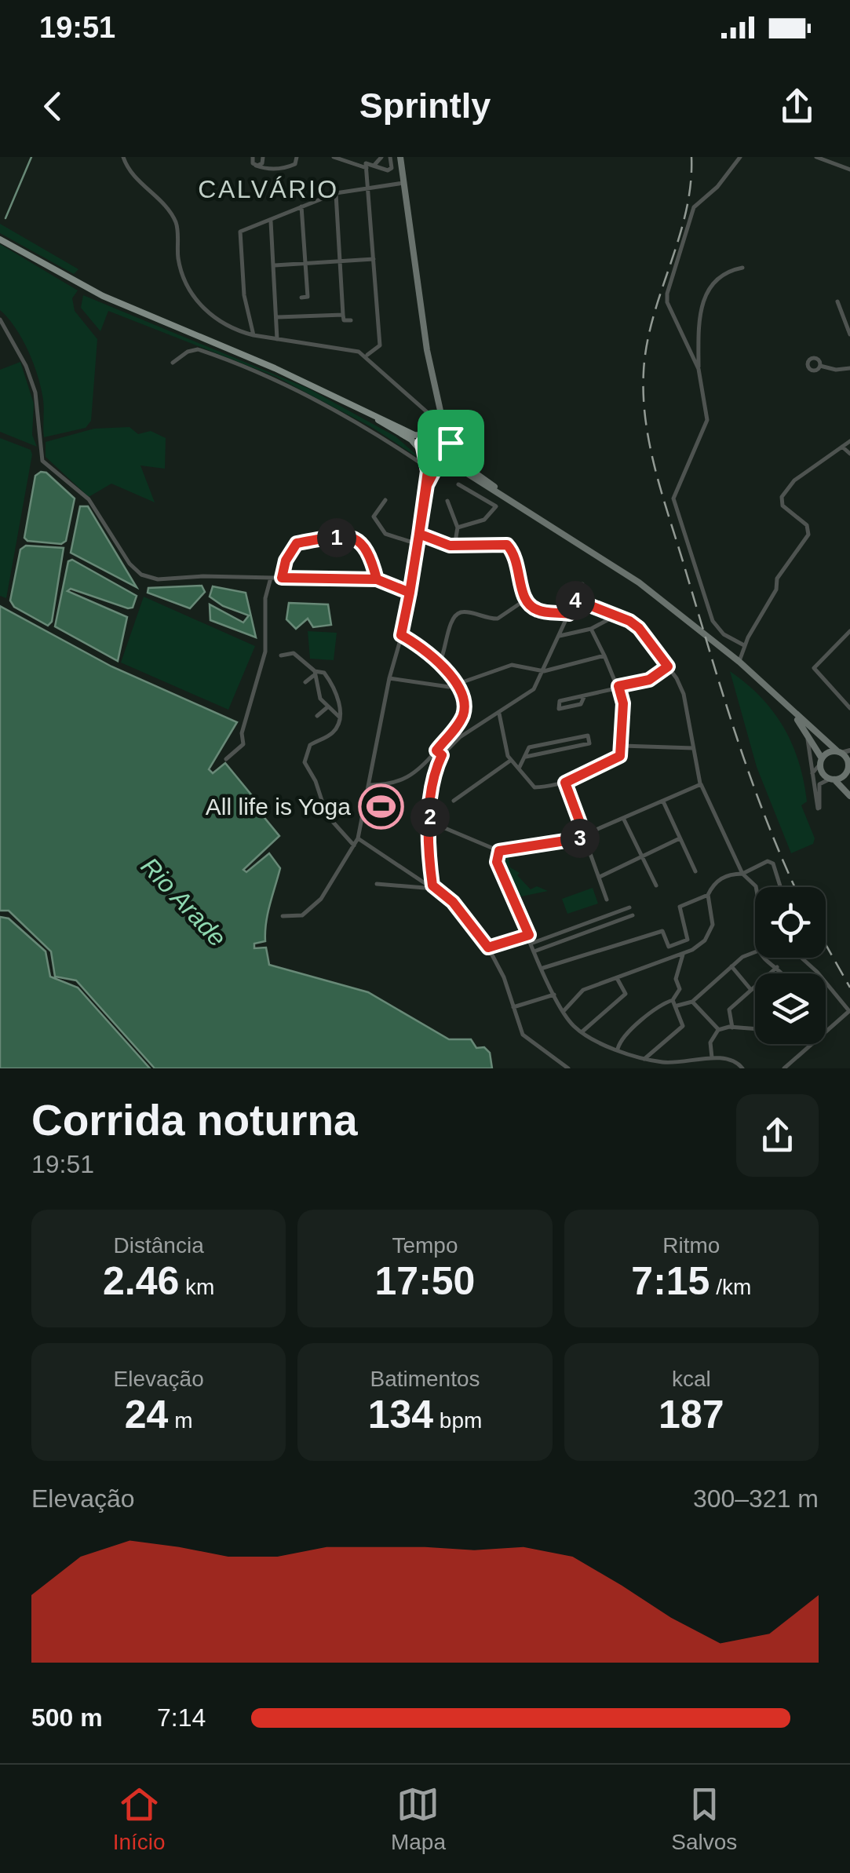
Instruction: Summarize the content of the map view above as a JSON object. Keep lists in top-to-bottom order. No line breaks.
{"districts":["CALVÁRIO"],"water":["Rio Arade"],"places":{"sports":["All life is Yoga"]},"page":{"status":"19:51","header":"Sprintly","pins":["1","4","2","3"],"heading":["Corrida noturna","19:51"],"stats":[["Distância","2.46 km"],["Tempo","17:50"],["Ritmo","7:15 /km"],["Elevação","24 m"],["Batimentos","134 bpm"],["kcal","187"]],"chart":["Elevação","300–321 m"],"list":[{"name":"500 m","note":"7:14"}],"tabs":["Início","Mapa","Salvos"]}}
